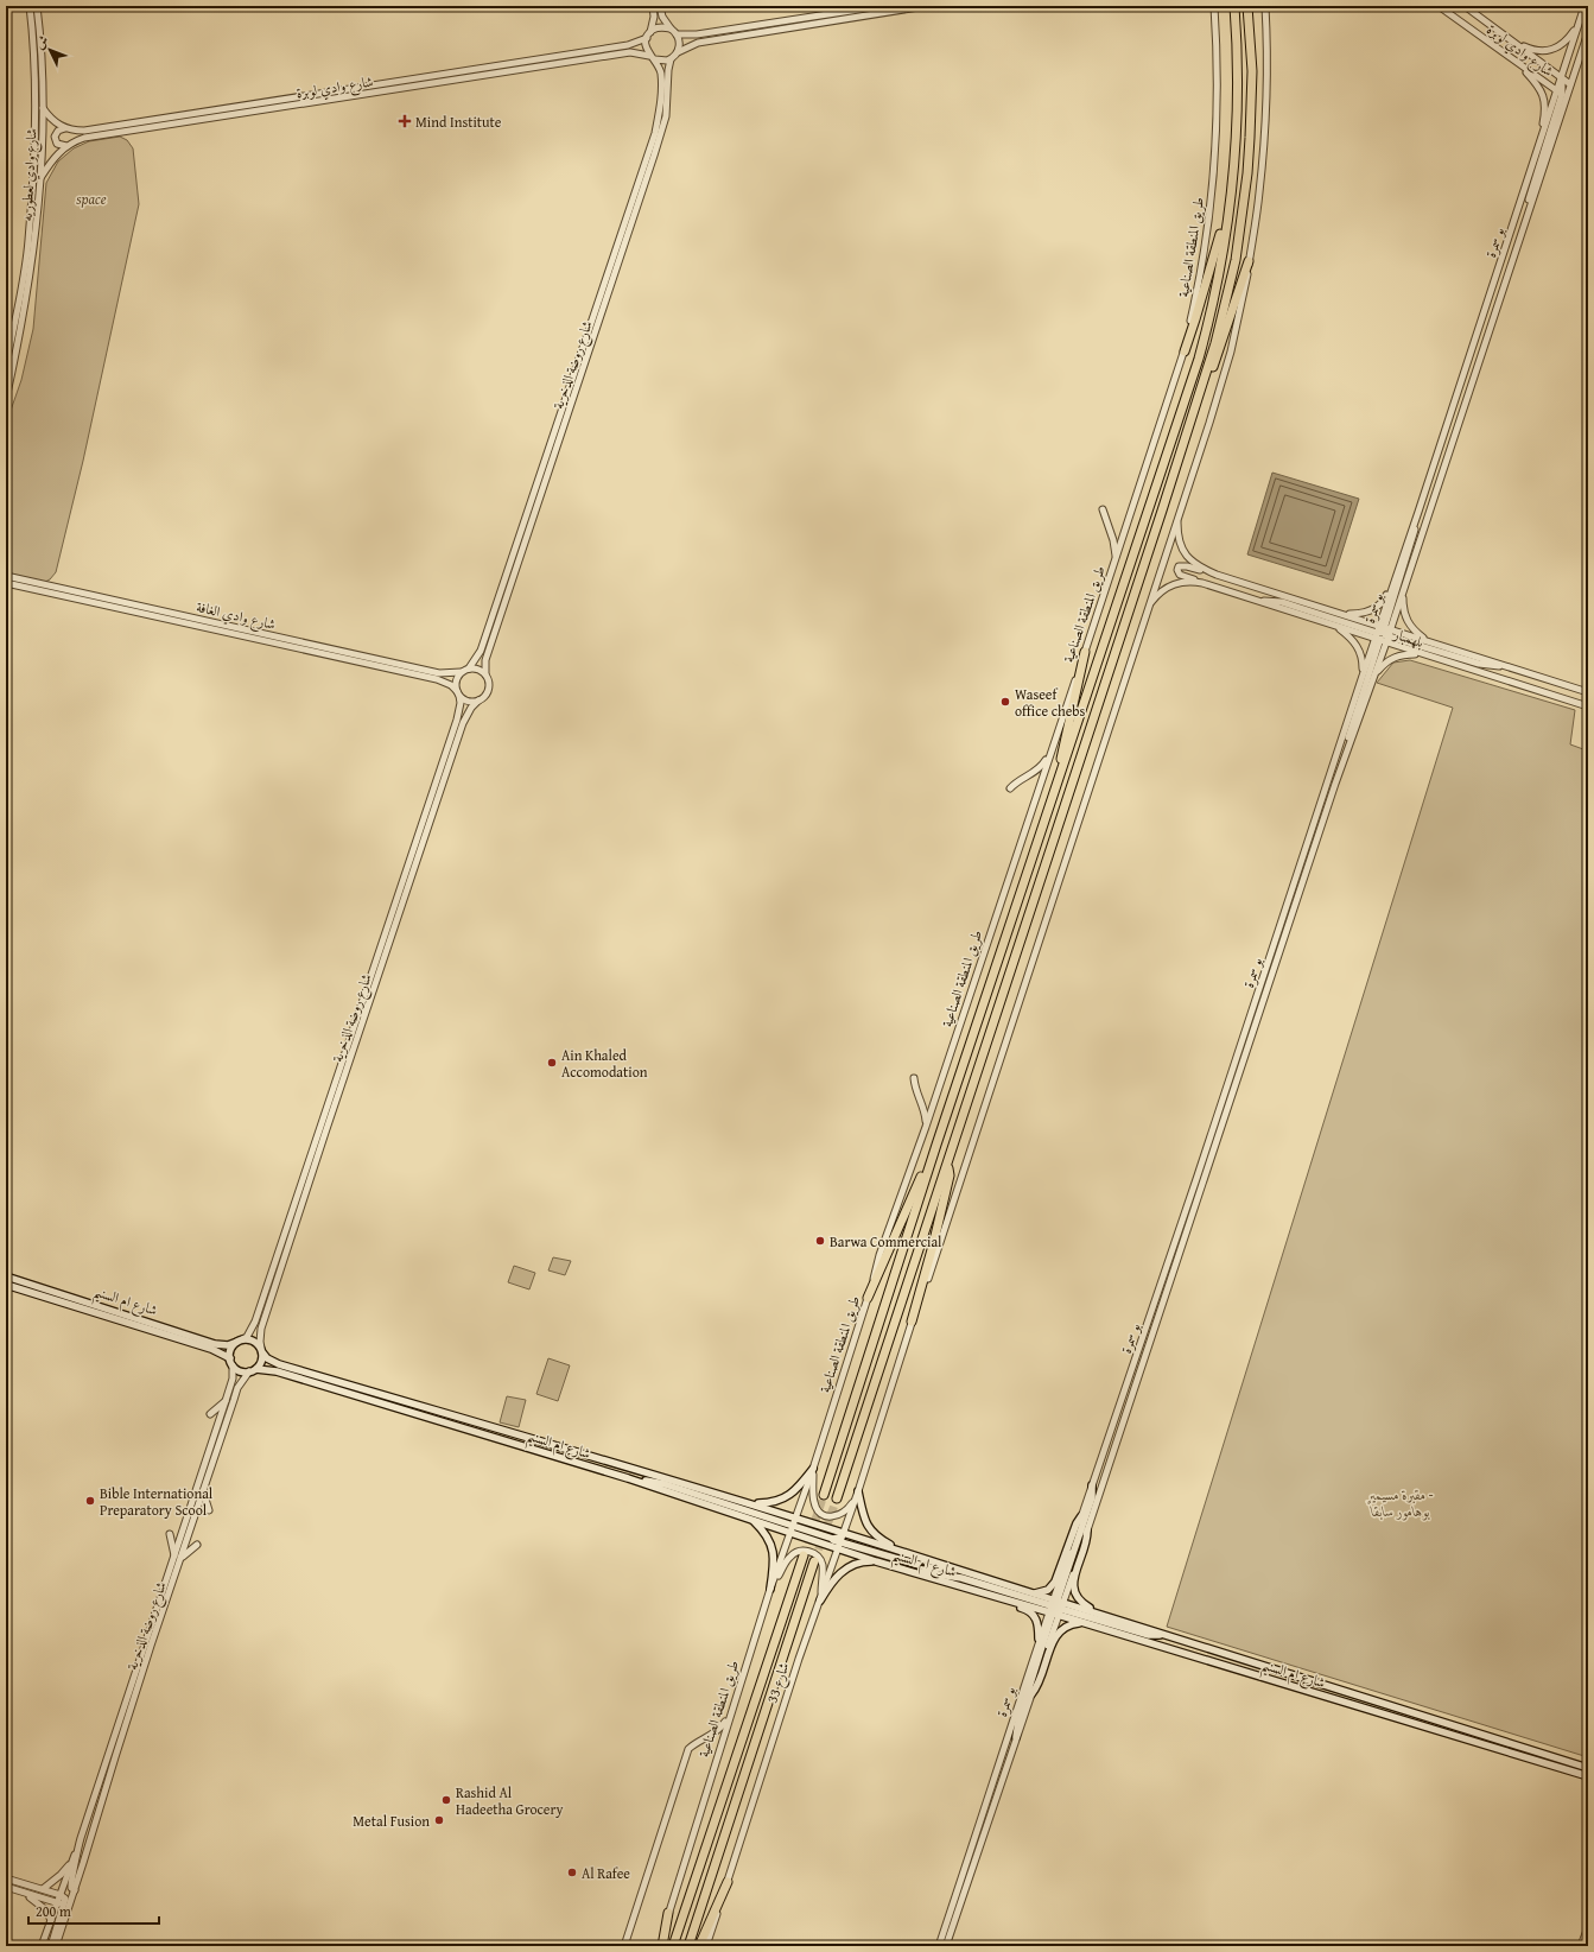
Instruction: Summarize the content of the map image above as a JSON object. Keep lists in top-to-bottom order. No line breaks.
{"streets":{"highway":["طريق المنطقة الصناعية","شارع 33"],"main road":["شارع ام السنيم"],"street":["شارع وادي لوبرة","شارع وادي لعطوريه","بو سمرة","شارع روضة الذخرية","شارع وادي الغافة","بلهمبار"]},"crossings":[["شارع وادي لوبرة","شارع وادي لعطوريه"],["شارع وادي لوبرة","بو سمرة"],["شارع وادي لوبرة","شارع روضة الذخرية"],["بو سمرة","بلهمبار"],["بو سمرة","شارع ام السنيم"],["طريق المنطقة الصناعية","شارع ام السنيم"],["شارع روضة الذخرية","شارع وادي الغافة"],["شارع روضة الذخرية","شارع ام السنيم"],["شارع ام السنيم","شارع 33"]],"parks":["space","مقبرة مسيمير - بوهامور سابقاً"],"places":{"health":["Mind Institute"],"other":["Waseef office chebs","Ain Khaled Accomodation","Barwa Commercial","Bible International Preparatory Scool","Rashid Al Hadeetha Grocery","Metal Fusion","Al Rafee"]},"scale_bar":"200 m","north":"top left"}
